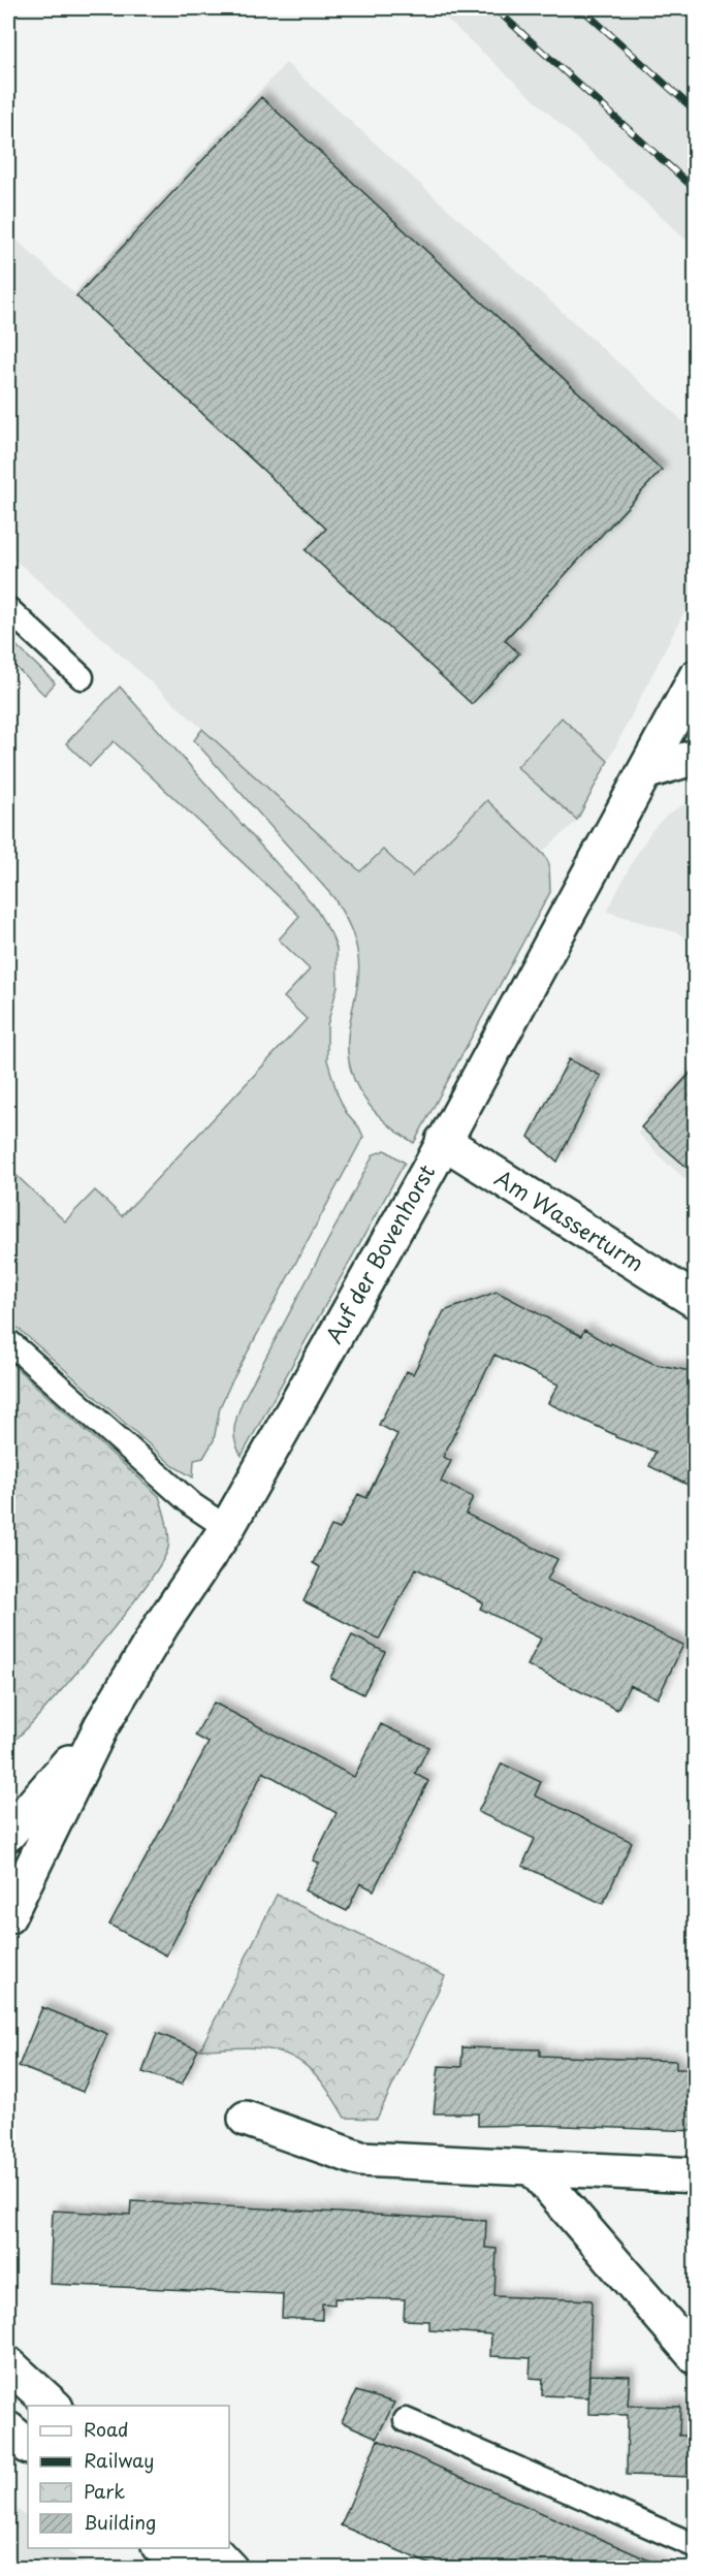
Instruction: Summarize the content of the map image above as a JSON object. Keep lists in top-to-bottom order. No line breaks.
{"streets":{"street":["Am Wasserturm","Auf der Bovenhorst"]},"crossings":[["Am Wasserturm","Auf der Bovenhorst"]],"legend":["Road","Railway","Park","Building"]}
